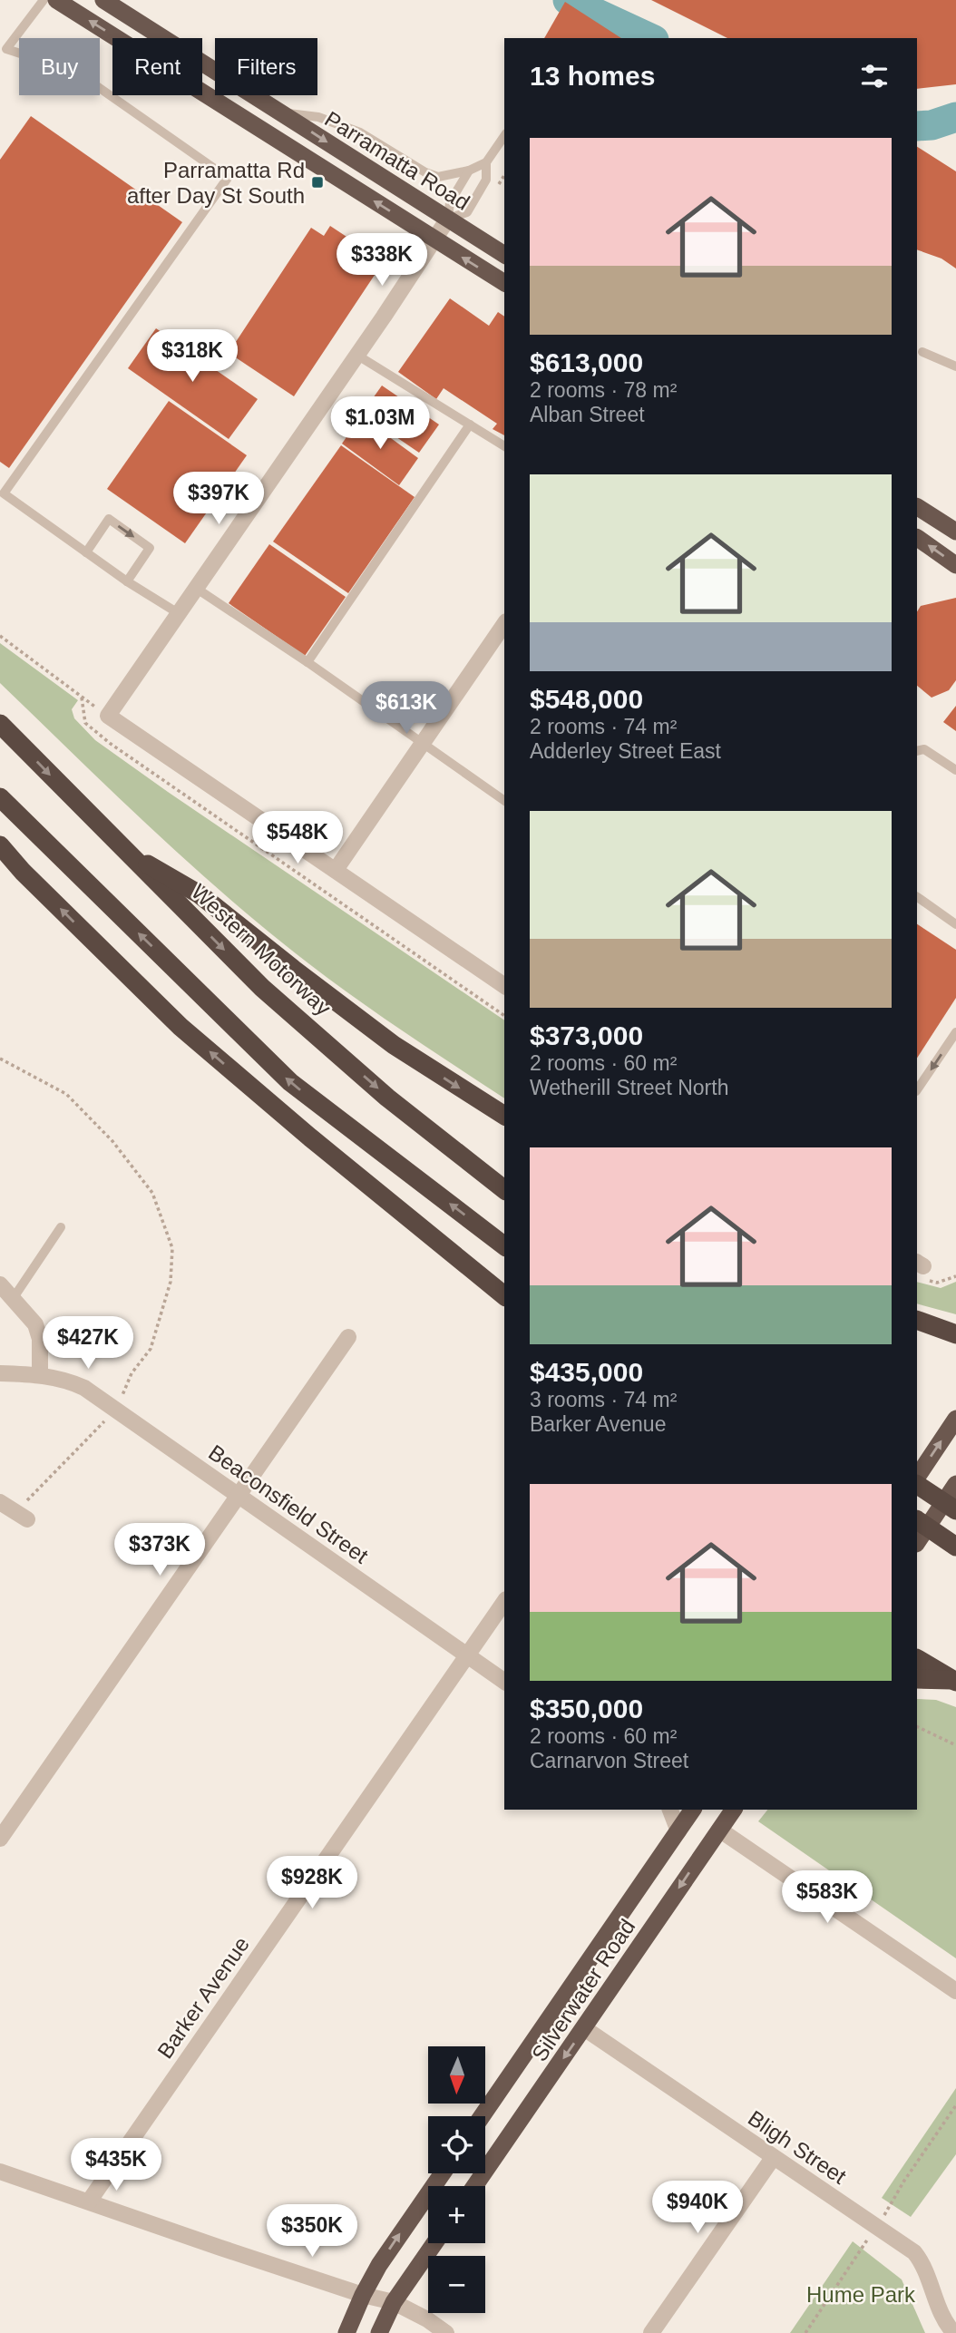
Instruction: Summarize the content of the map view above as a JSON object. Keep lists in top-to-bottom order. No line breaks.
{"streets":{"highway":["Parramatta Road","Western Motorway","Silverwater Road"],"street":["Beaconsfield Street","Barker Avenue","Bligh Street"]},"crossings":[["Beaconsfield Street","Barker Avenue"],["Silverwater Road","Bligh Street"]],"parks":["Hume Park"],"places":{"transit":["Parramatta Rd after Day St South"]},"north":"bottom","page":{"chip":["Buy","Rent","Filters"],"heading":"13 homes","list":[{"name":"$613,000","note":"2 rooms · 78 m² · Alban Street"},{"name":"$548,000","note":"2 rooms · 74 m² · Adderley Street East"},{"name":"$373,000","note":"2 rooms · 60 m² · Wetherill Street North"},{"name":"$435,000","note":"3 rooms · 74 m² · Barker Avenue"},{"name":"$350,000","note":"2 rooms · 60 m² · Carnarvon Street"}],"price":["$338K","$318K","$1.03M","$397K","$613K","$548K","$427K","$373K","$928K","$583K","$435K","$940K","$350K"],"map_buttons":["+","−"]}}
